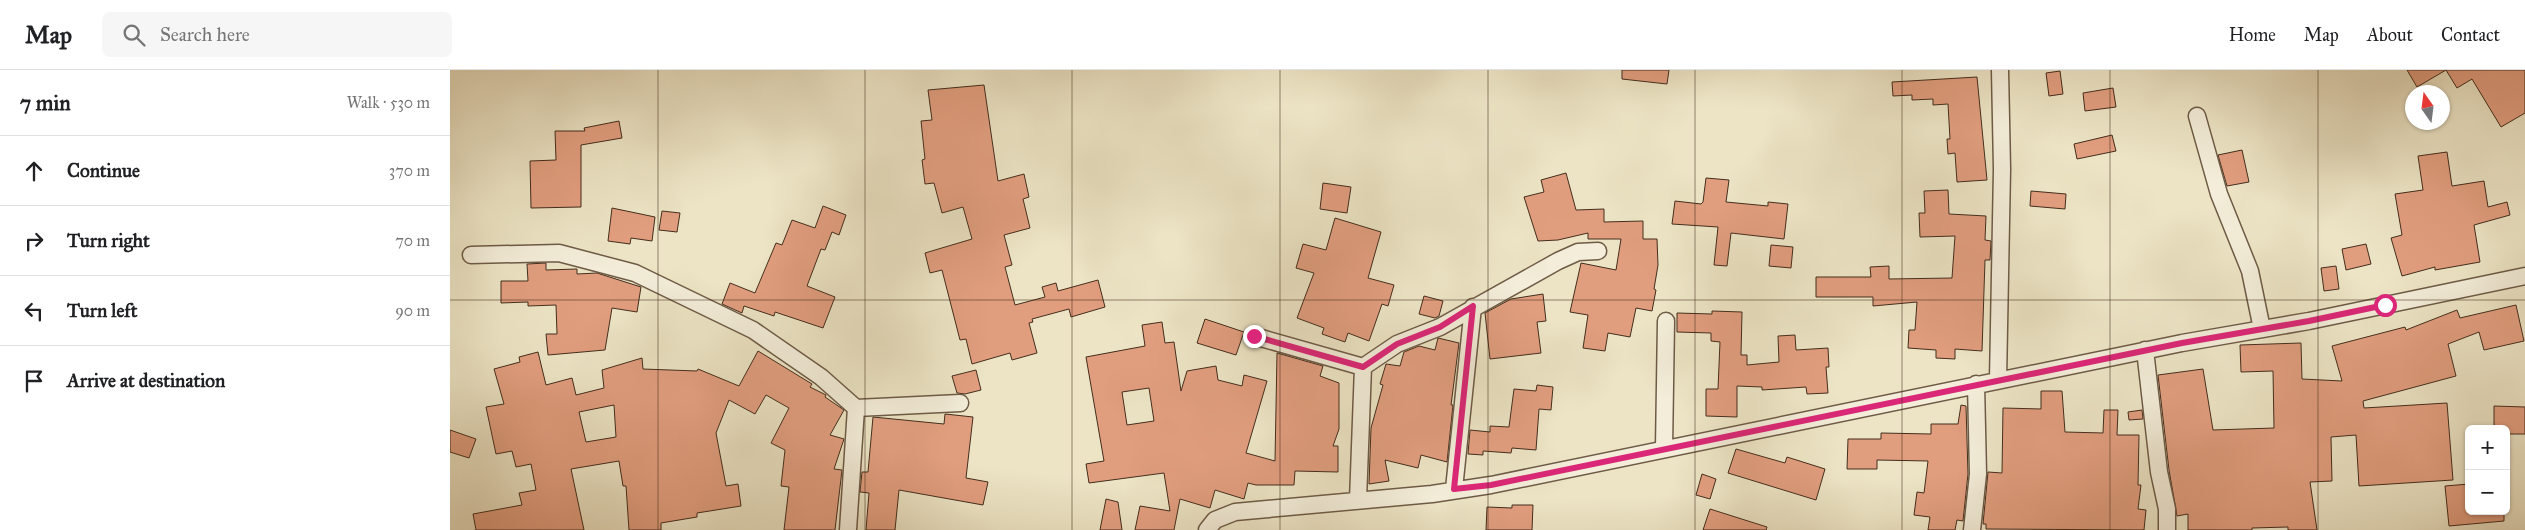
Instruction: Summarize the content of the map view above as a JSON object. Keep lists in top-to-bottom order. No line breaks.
{"north":"top","page":{"header":"Map","search":"Search here","nav":["Home","Map","About","Contact"],"heading":["7 min","Walk · 530 m"],"list":[["Continue","370 m"],["Turn right","70 m"],["Turn left","90 m"],"Arrive at destination"],"map_buttons":["+","−"]}}
